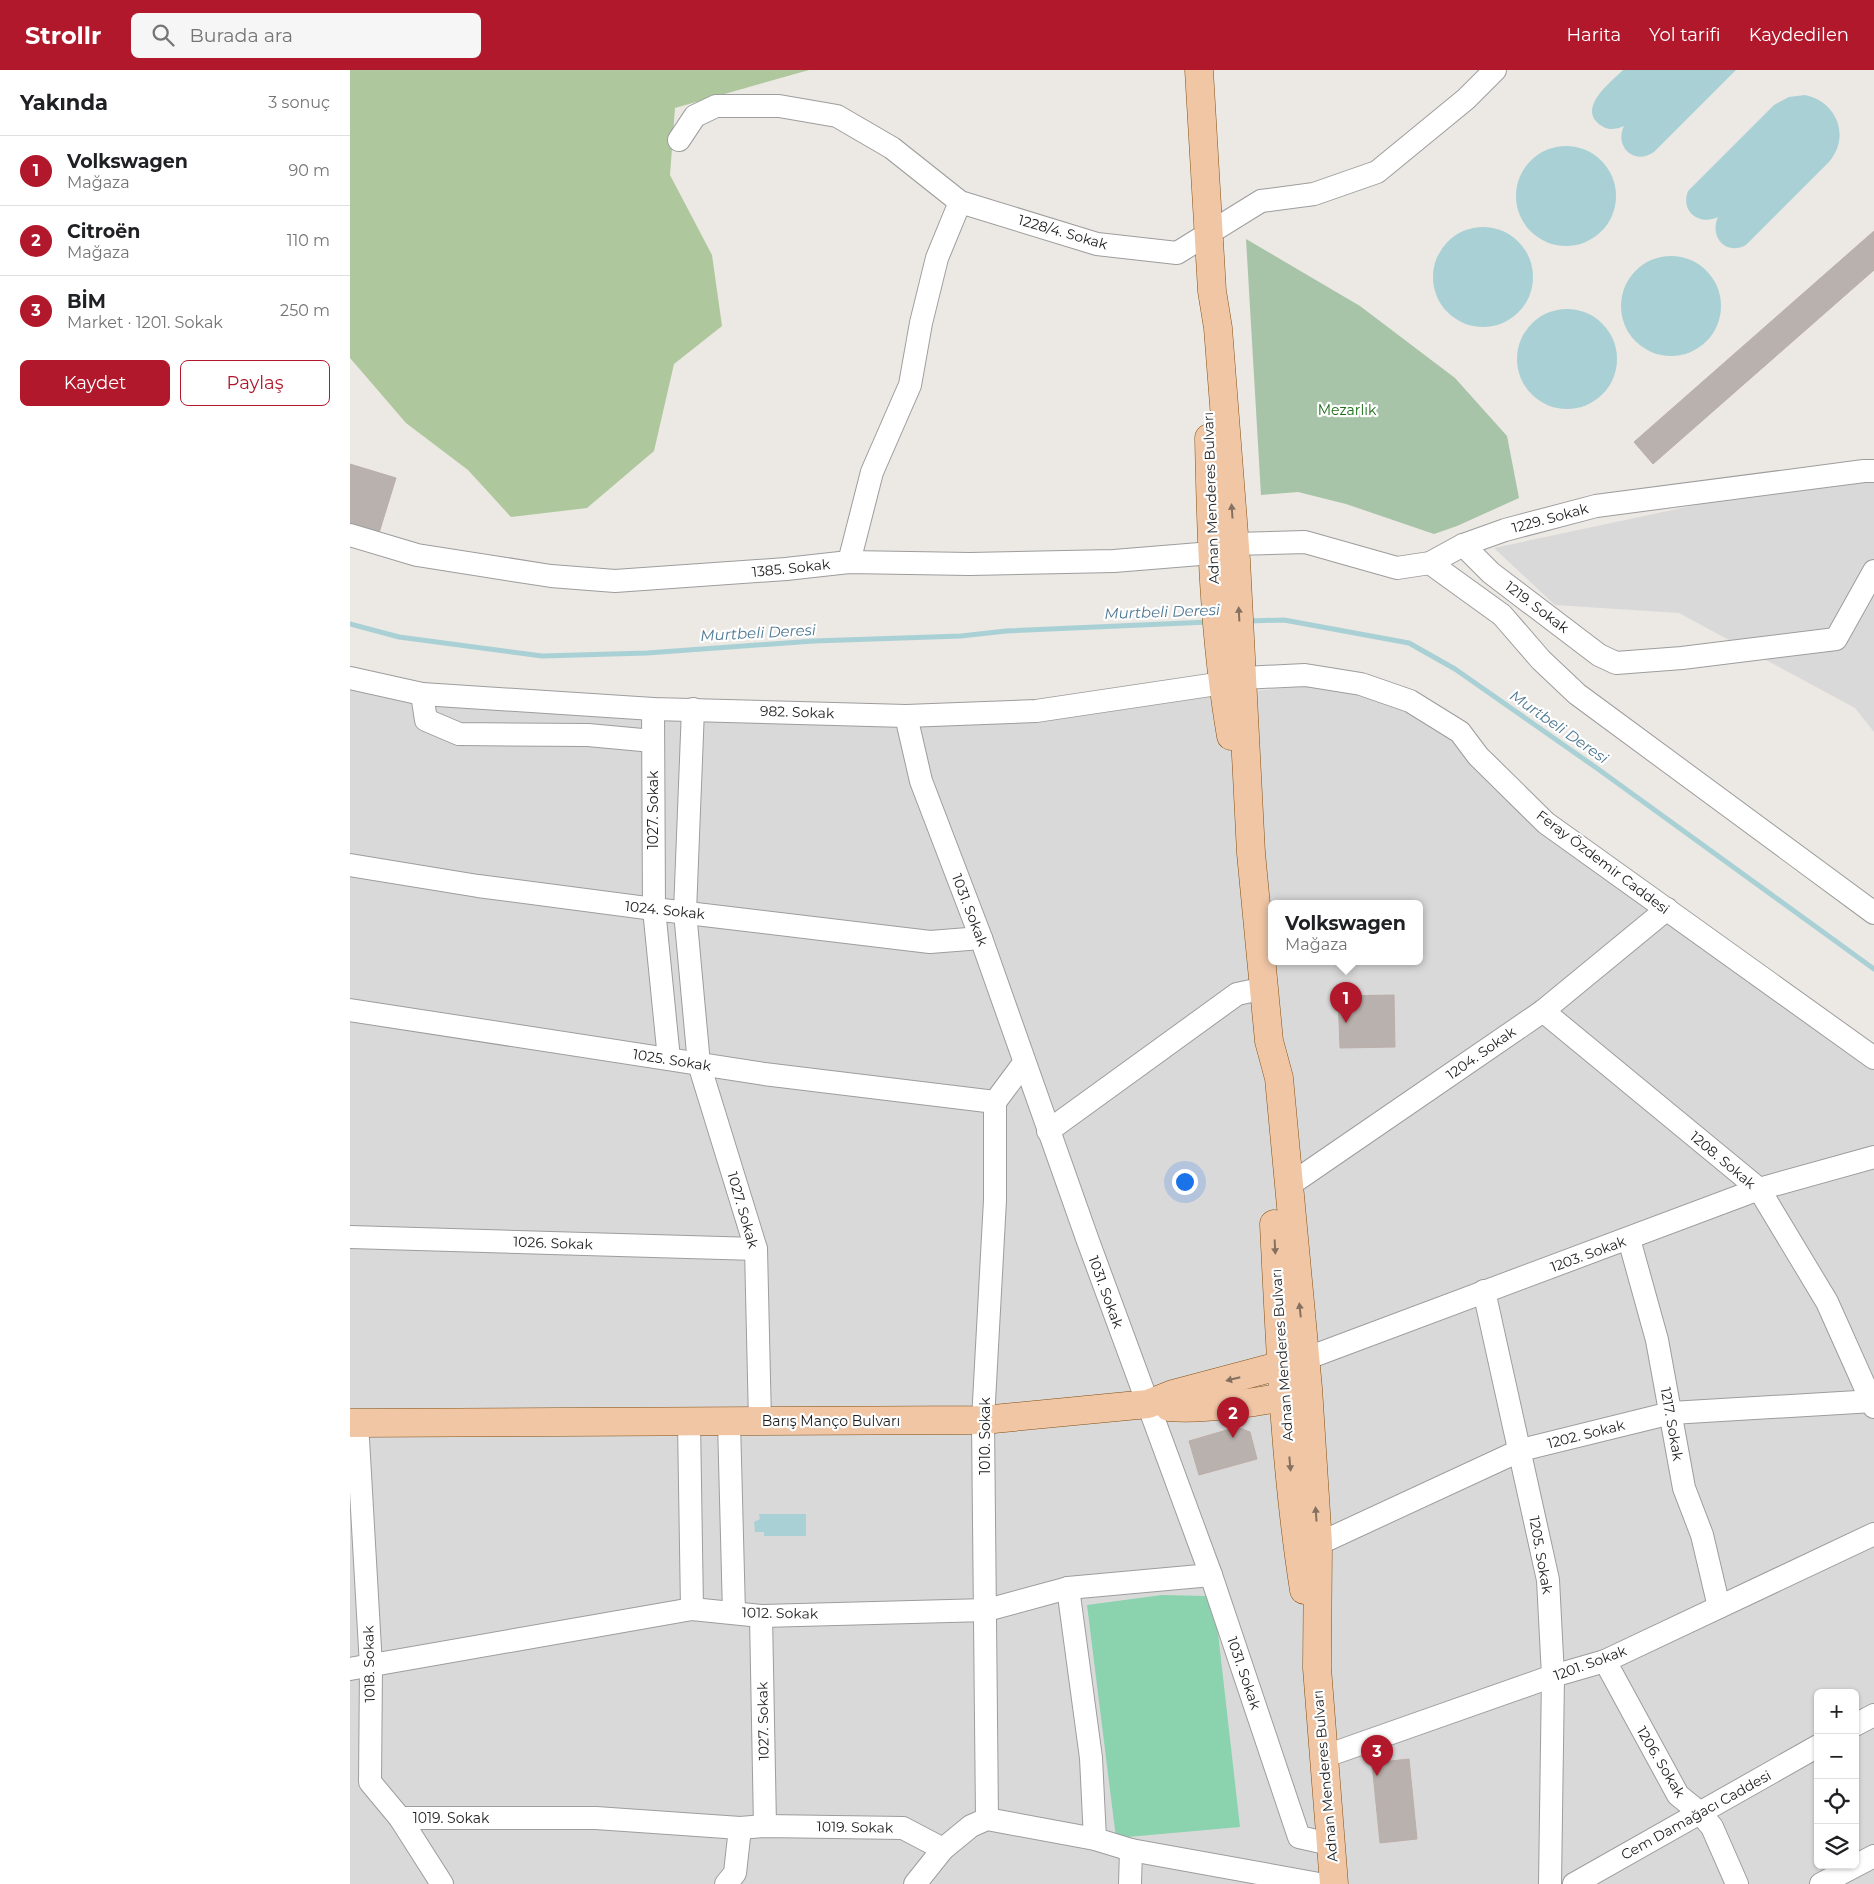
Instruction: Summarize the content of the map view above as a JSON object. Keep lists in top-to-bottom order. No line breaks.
{"streets":{"main road":["Adnan Menderes Bulvarı","Barış Manço Bulvarı"],"street":["1228/4. Sokak","1229. Sokak","1385. Sokak","1219. Sokak","982. Sokak","1027. Sokak","Feray Özdemir Caddesi","1024. Sokak","1031. Sokak","1204. Sokak","1025. Sokak","1208. Sokak","1026. Sokak","1203. Sokak","1217. Sokak","1202. Sokak","1010. Sokak","1205. Sokak","1012. Sokak","1201. Sokak","1018. Sokak","1206. Sokak","Cem Damağacı Caddesi","1019. Sokak"]},"crossings":[["1228/4. Sokak","Adnan Menderes Bulvarı"],["Adnan Menderes Bulvarı","1229. Sokak"],["Adnan Menderes Bulvarı","1385. Sokak"],["Adnan Menderes Bulvarı","982. Sokak"],["Adnan Menderes Bulvarı","Feray Özdemir Caddesi"],["Adnan Menderes Bulvarı","1031. Sokak"],["Adnan Menderes Bulvarı","1204. Sokak"],["Adnan Menderes Bulvarı","1203. Sokak"],["Adnan Menderes Bulvarı","Barış Manço Bulvarı"],["Adnan Menderes Bulvarı","1202. Sokak"],["Adnan Menderes Bulvarı","1201. Sokak"],["1229. Sokak","1385. Sokak"],["1229. Sokak","1219. Sokak"],["982. Sokak","1027. Sokak"],["982. Sokak","Feray Özdemir Caddesi"],["982. Sokak","1031. Sokak"],["1027. Sokak","1024. Sokak"],["1027. Sokak","1025. Sokak"],["1027. Sokak","1026. Sokak"],["1027. Sokak","Barış Manço Bulvarı"],["1027. Sokak","1012. Sokak"],["1027. Sokak","1019. Sokak"],["Feray Özdemir Caddesi","1204. Sokak"],["1024. Sokak","1031. Sokak"],["1031. Sokak","Barış Manço Bulvarı"],["1031. Sokak","1012. Sokak"],["1204. Sokak","1208. Sokak"],["1025. Sokak","1010. Sokak"],["1208. Sokak","1203. Sokak"],["1208. Sokak","1202. Sokak"],["1203. Sokak","Barış Manço Bulvarı"],["1203. Sokak","1217. Sokak"],["1203. Sokak","1205. Sokak"],["Barış Manço Bulvarı","1010. Sokak"],["Barış Manço Bulvarı","1018. Sokak"],["1217. Sokak","1202. Sokak"],["1217. Sokak","1201. Sokak"],["1202. Sokak","1205. Sokak"],["1010. Sokak","1012. Sokak"],["1205. Sokak","1201. Sokak"],["1012. Sokak","1018. Sokak"],["1201. Sokak","1206. Sokak"],["1018. Sokak","1019. Sokak"],["1206. Sokak","Cem Damağacı Caddesi"]],"water":["Murtbeli Deresi"],"parks":["Mezarlık"],"page":{"header":"Strollr","search":"Burada ara","nav":["Harita","Yol tarifi","Kaydedilen"],"heading":["Yakında","3 sonuç"],"list":[{"mark":"1","name":"Volkswagen","note":"Mağaza","value":"90 m"},{"mark":"2","name":"Citroën","note":"Mağaza","value":"110 m"},{"mark":"3","name":"BİM","note":"Market · 1201. Sokak","value":"250 m"}],"buttons":["Kaydet","Paylaş"],"popup":["Volkswagen","Mağaza"],"pins":["1","2","3"],"map_buttons":["+","−"]}}
